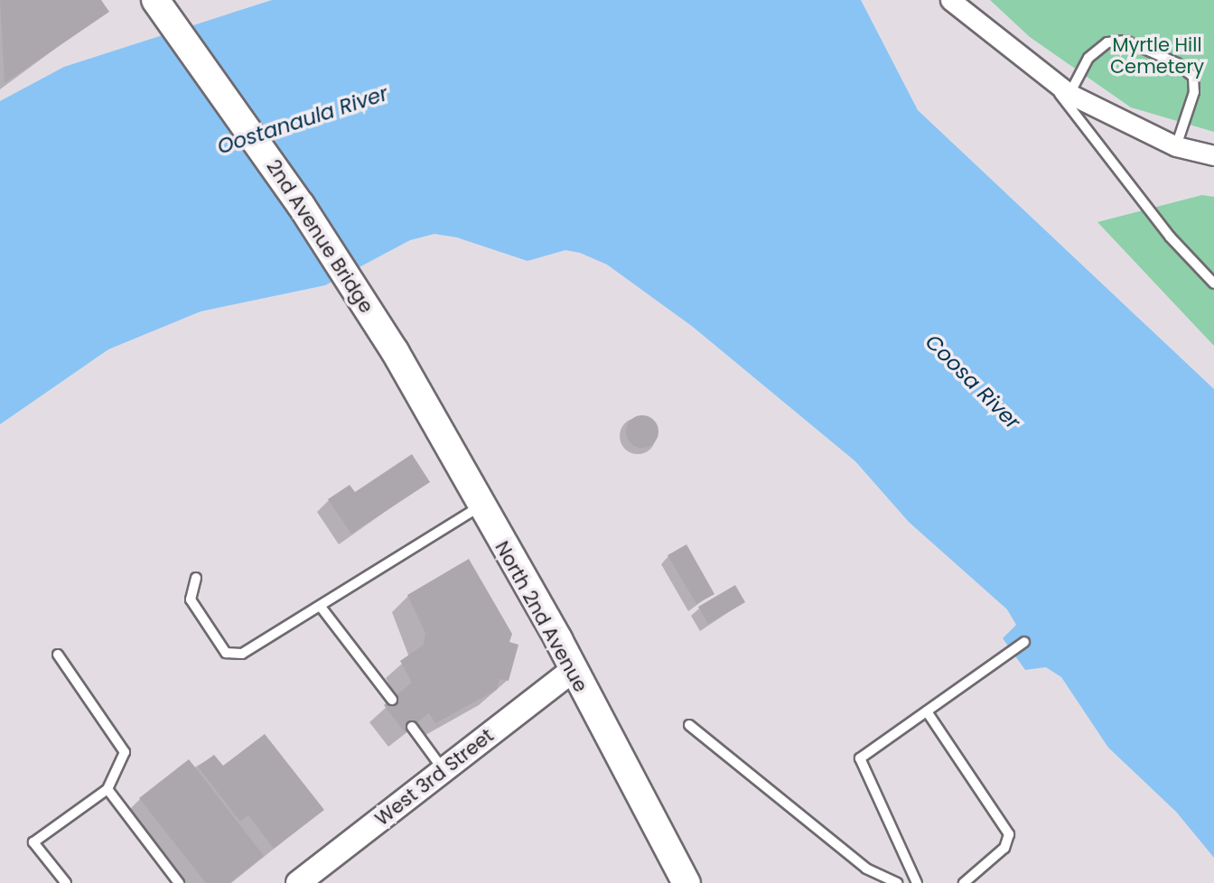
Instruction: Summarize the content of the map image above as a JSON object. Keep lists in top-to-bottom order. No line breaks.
{"streets":{"main road":["2nd Avenue Bridge","North 2nd Avenue"],"street":["West 3rd Street"]},"crossings":[["2nd Avenue Bridge","North 2nd Avenue"],["North 2nd Avenue","West 3rd Street"]],"water":["Oostanaula River","Coosa River"],"parks":["Myrtle Hill Cemetery"]}
